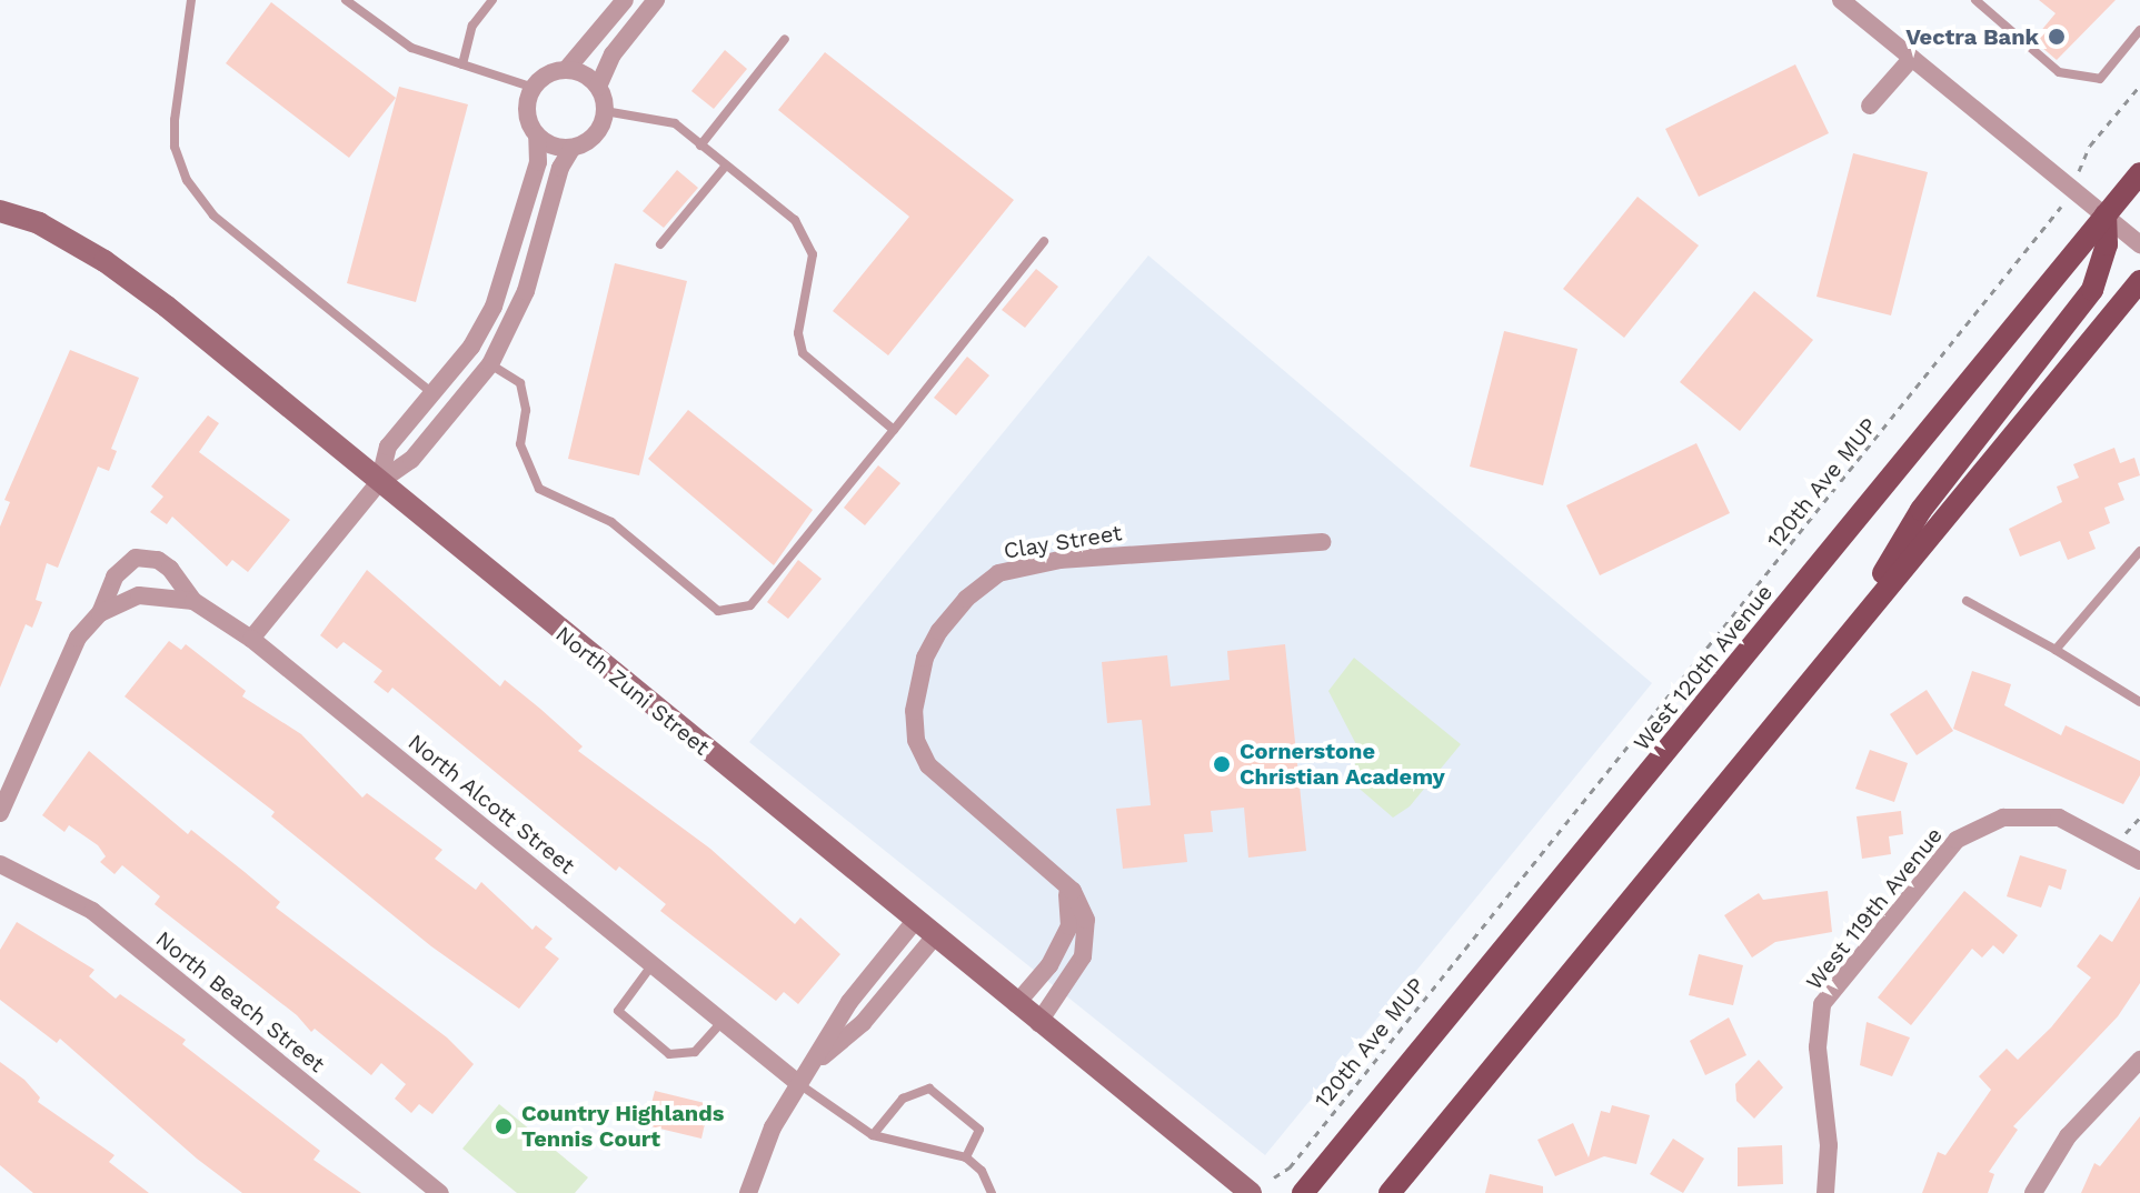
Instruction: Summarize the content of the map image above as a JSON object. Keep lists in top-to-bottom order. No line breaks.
{"streets":{"main road":["West 120th Avenue"],"street":["Clay Street","North Zuni Street","North Alcott Street","West 119th Avenue","North Beach Street"],"path":["120th Ave MUP"]},"crossings":[["Clay Street","North Zuni Street"]],"places":["Vectra Bank","Cornerstone Christian Academy","Country Highlands Tennis Court"]}
